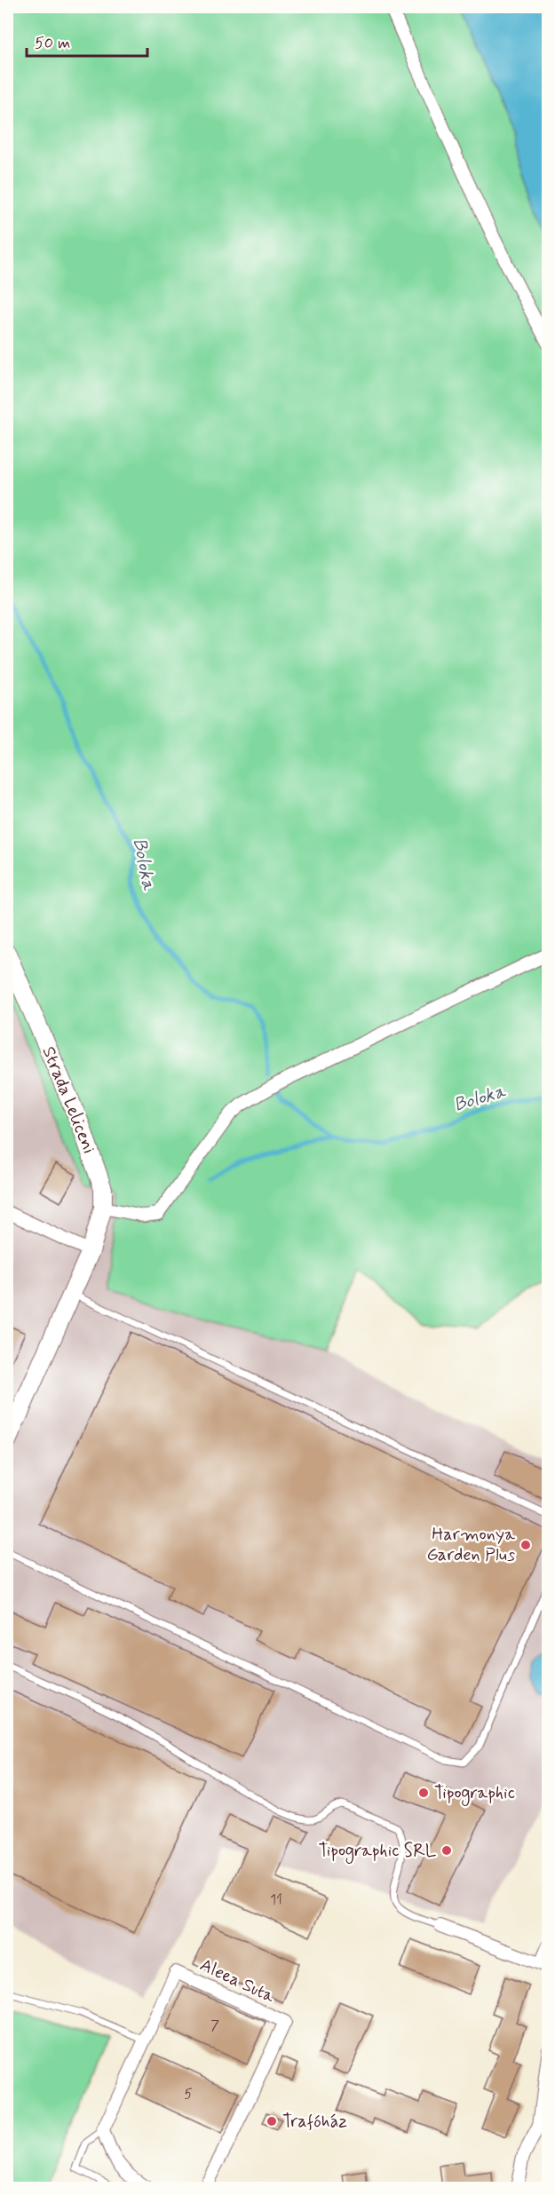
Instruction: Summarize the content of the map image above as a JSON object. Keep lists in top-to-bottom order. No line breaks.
{"streets":{"main road":["Strada Leliceni"],"street":["Aleea Suta"]},"water":["Boloka"],"places":["Harmonya Garden Plus","Tipographic","Tipographic SRL","Trafóház"],"house_numbers":["11","7","5"],"scale_bar":"50 m"}
